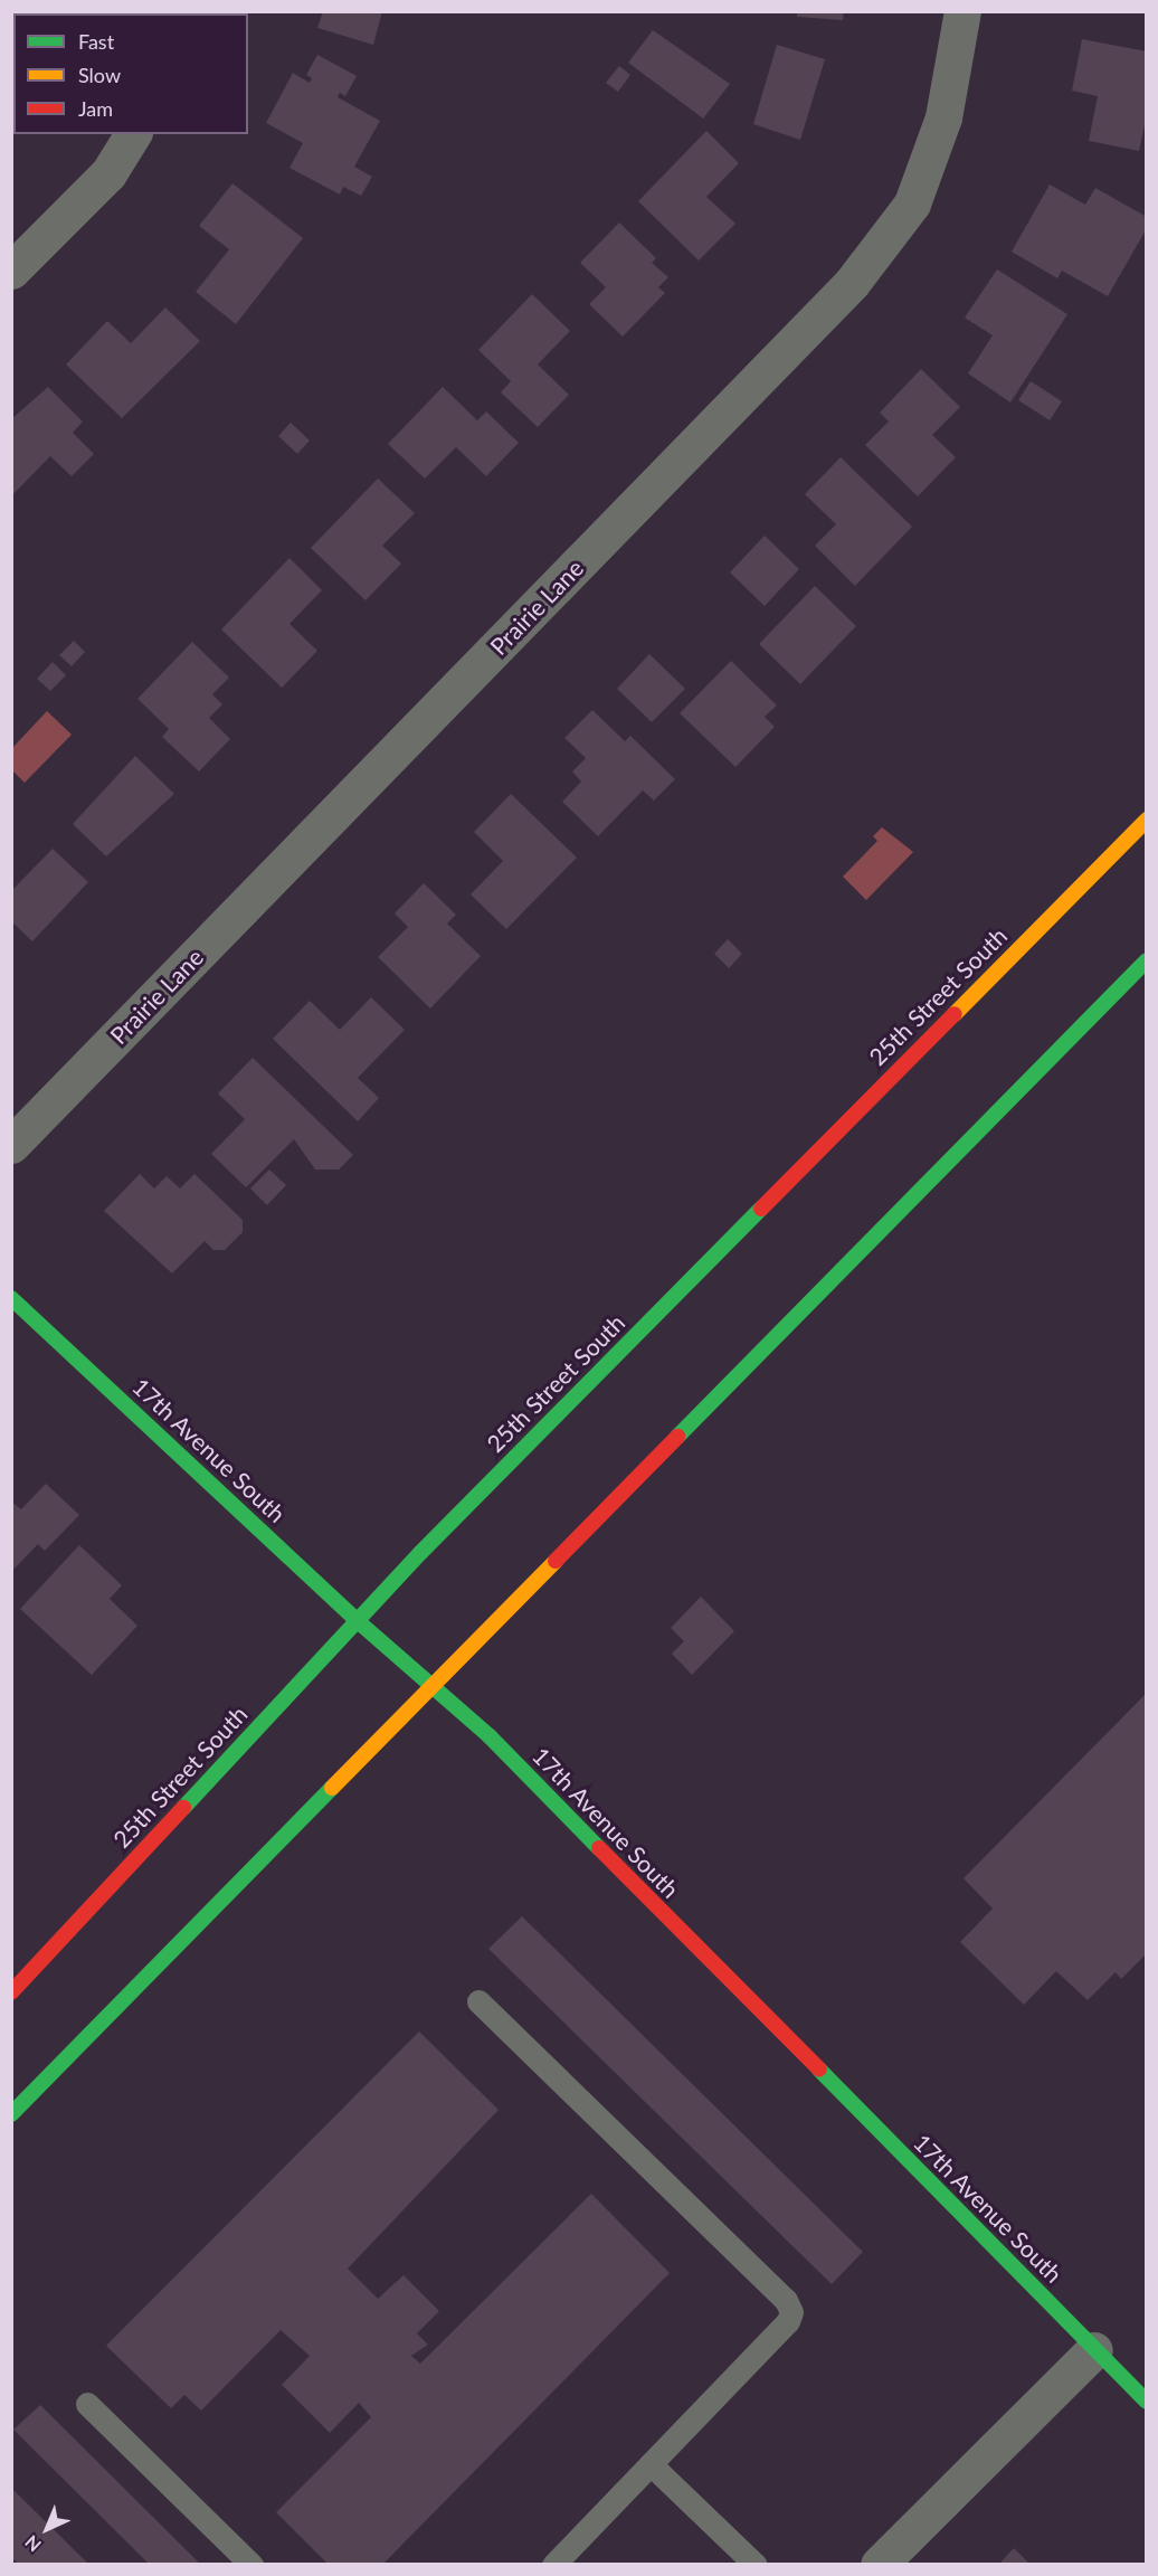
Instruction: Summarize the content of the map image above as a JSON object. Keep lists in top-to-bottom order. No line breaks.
{"streets":{"main road":["25th Street South","17th Avenue South"],"street":["Prairie Lane"]},"crossings":[["25th Street South","17th Avenue South"]],"legend":["Fast","Slow","Jam"],"north":"bottom left"}
